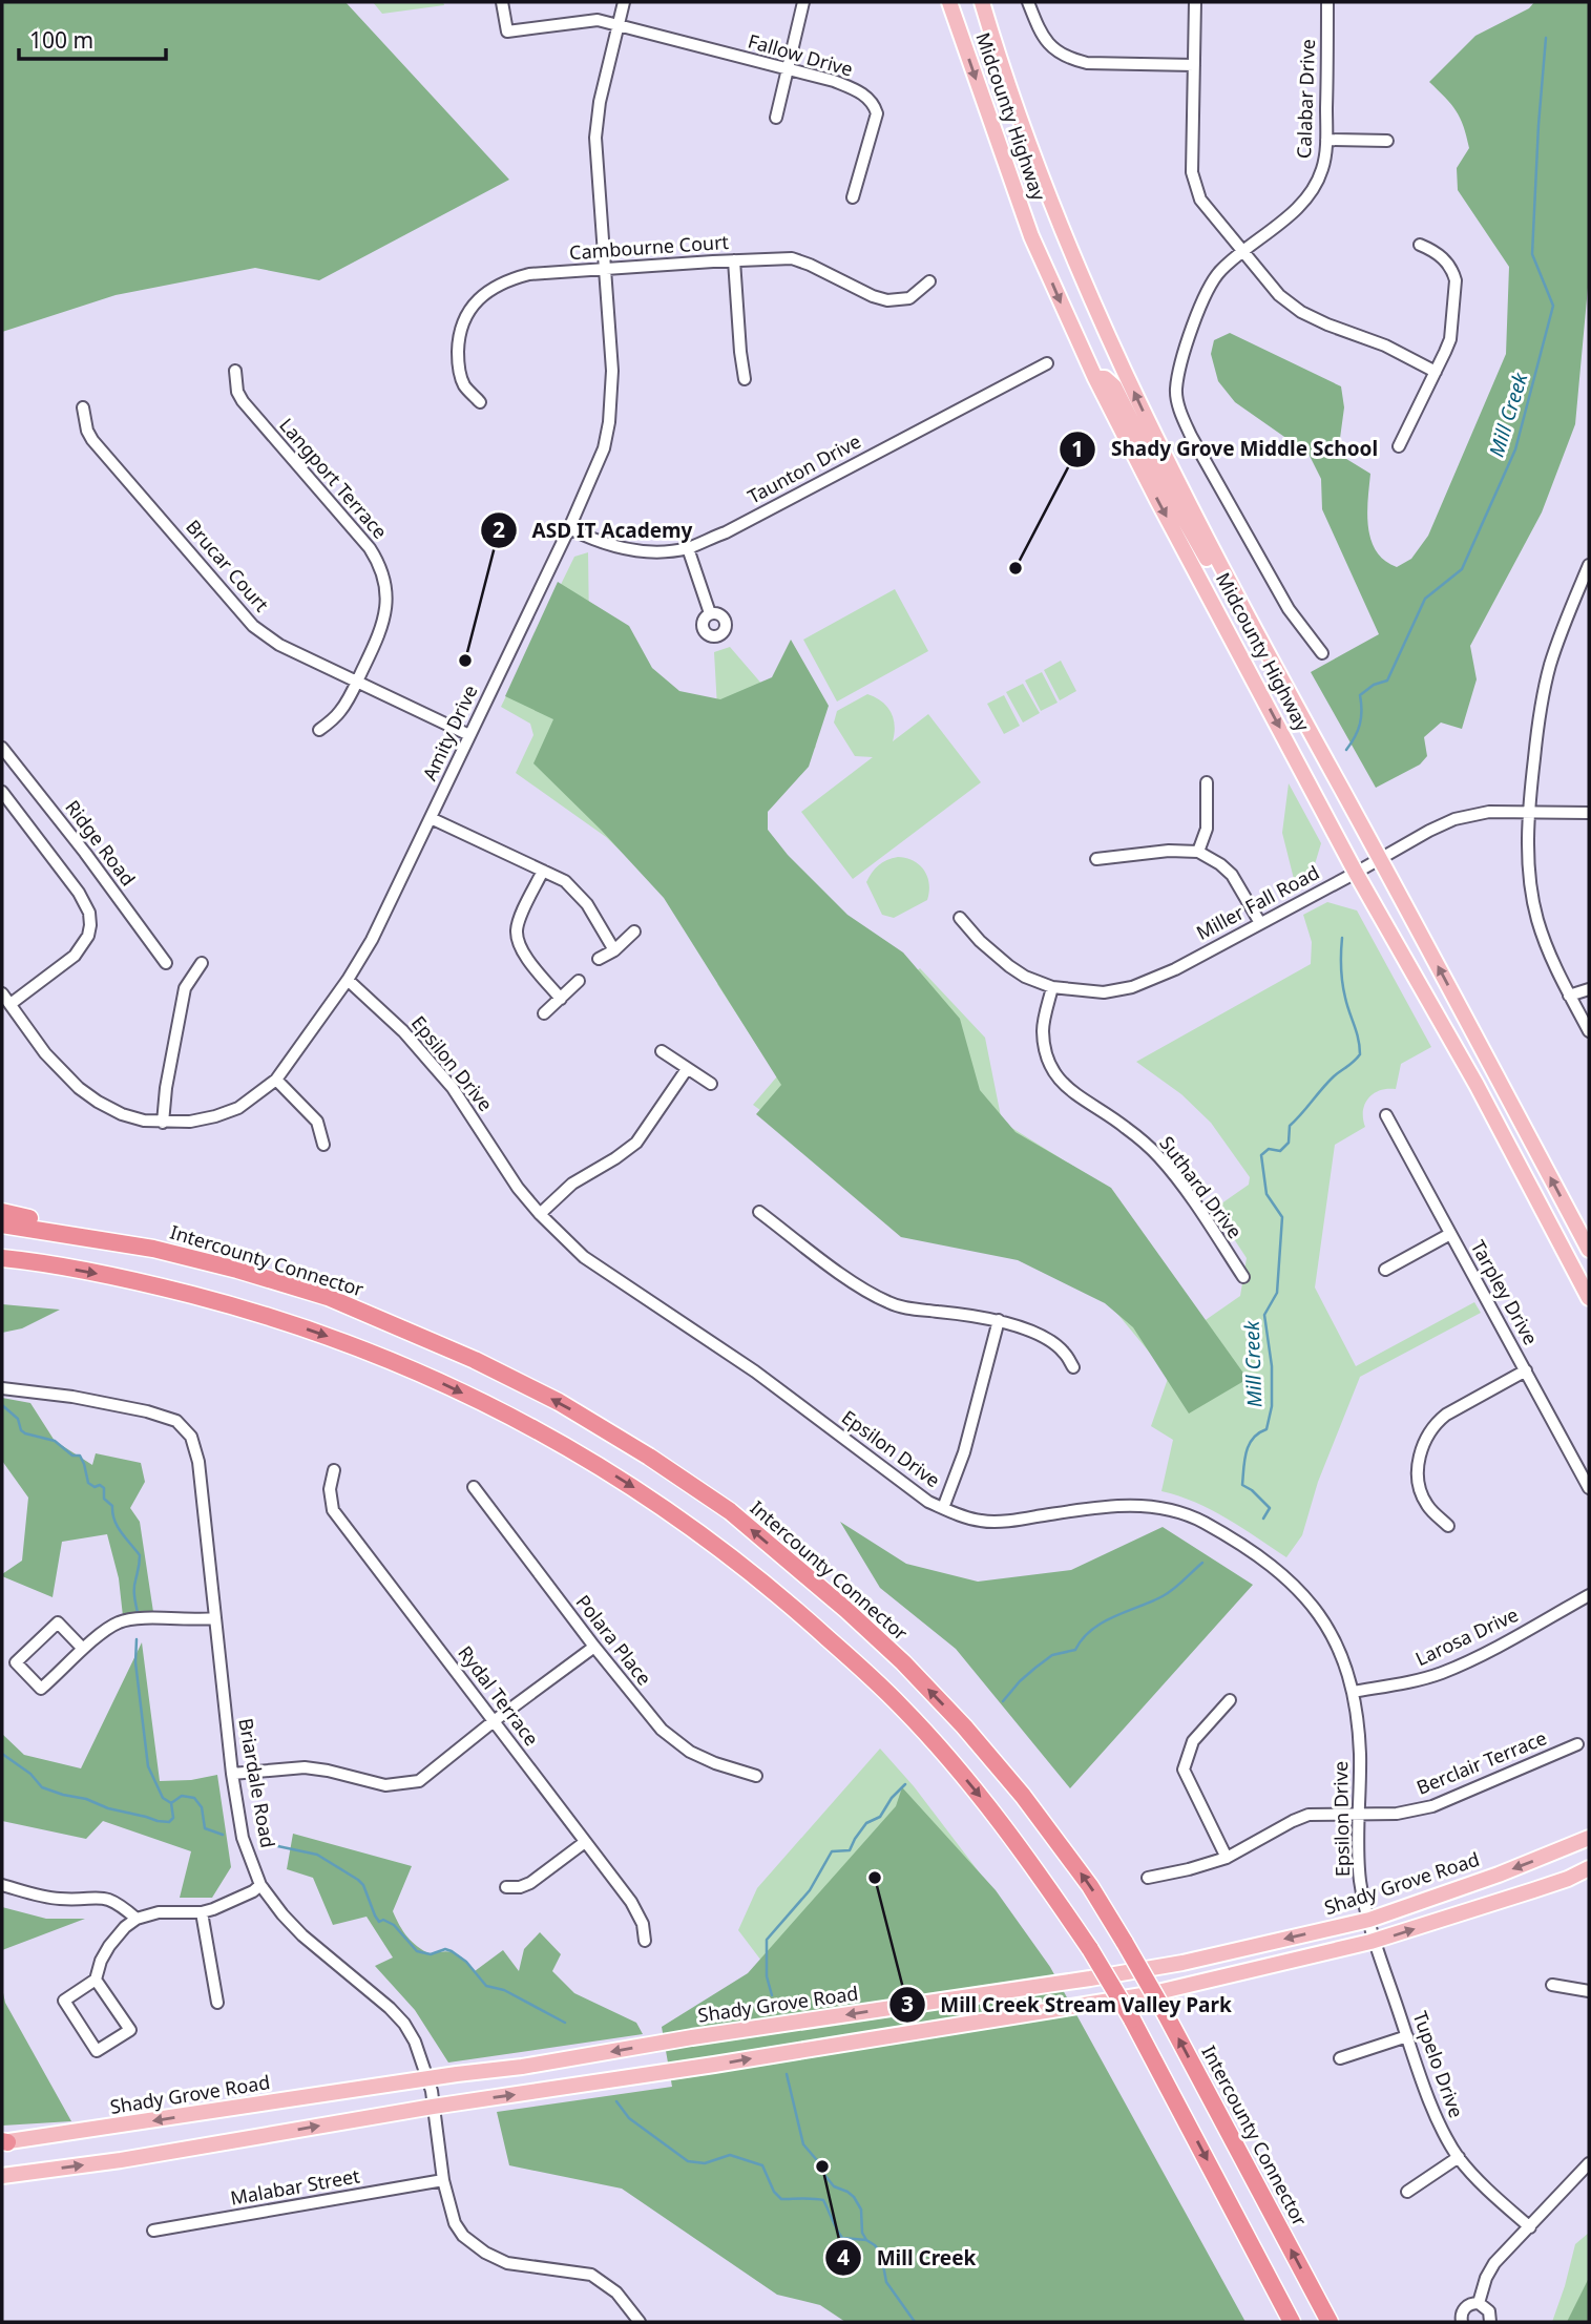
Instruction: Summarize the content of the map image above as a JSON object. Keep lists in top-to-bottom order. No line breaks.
{"streets":{"highway":["Intercounty Connector"],"main road":["Midcounty Highway","Shady Grove Road"],"street":["Fallow Drive","Calabar Drive","Cambourne Court","Taunton Drive","Langport Terrace","Brucar Court","Amity Drive","Ridge Road","Miller Fall Road","Epsilon Drive","Suthard Drive","Tarpley Drive","Larosa Drive","Polara Place","Rydal Terrace","Berclair Terrace","Briardale Road","Tupelo Drive","Malabar Street"]},"crossings":[["Fallow Drive","Amity Drive"],["Midcounty Highway","Miller Fall Road"],["Cambourne Court","Amity Drive"],["Taunton Drive","Amity Drive"],["Langport Terrace","Brucar Court"],["Brucar Court","Amity Drive"],["Amity Drive","Epsilon Drive"],["Miller Fall Road","Suthard Drive"],["Epsilon Drive","Larosa Drive"],["Epsilon Drive","Berclair Terrace"],["Epsilon Drive","Shady Grove Road"],["Epsilon Drive","Tupelo Drive"],["Briardale Road","Shady Grove Road"],["Briardale Road","Malabar Street"],["Shady Grove Road","Tupelo Drive"]],"water":["Mill Creek"],"places":["Shady Grove Middle School","ASD IT Academy","Mill Creek Stream Valley Park","Mill Creek"],"scale_bar":"100 m"}
